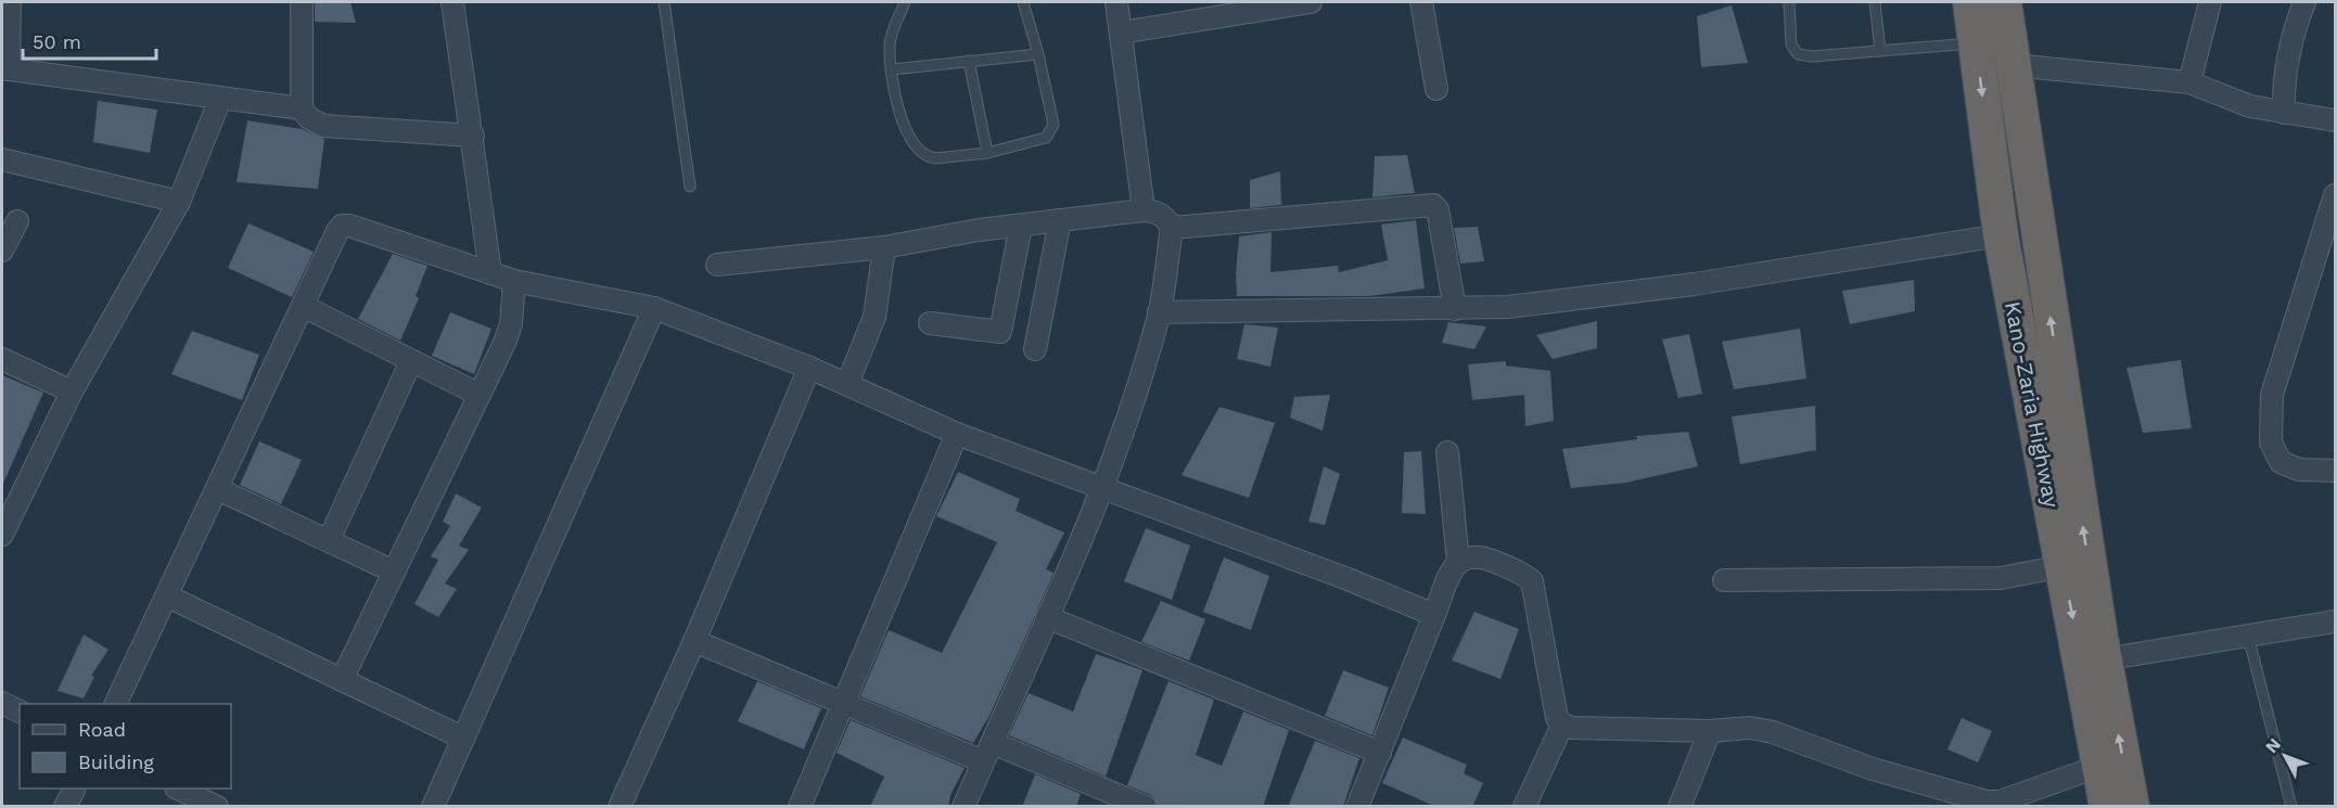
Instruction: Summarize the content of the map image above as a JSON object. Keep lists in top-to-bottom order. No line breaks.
{"streets":{"highway":["Kano-Zaria Highway"]},"legend":["Road","Building"],"scale_bar":"50 m","north":"top left"}
